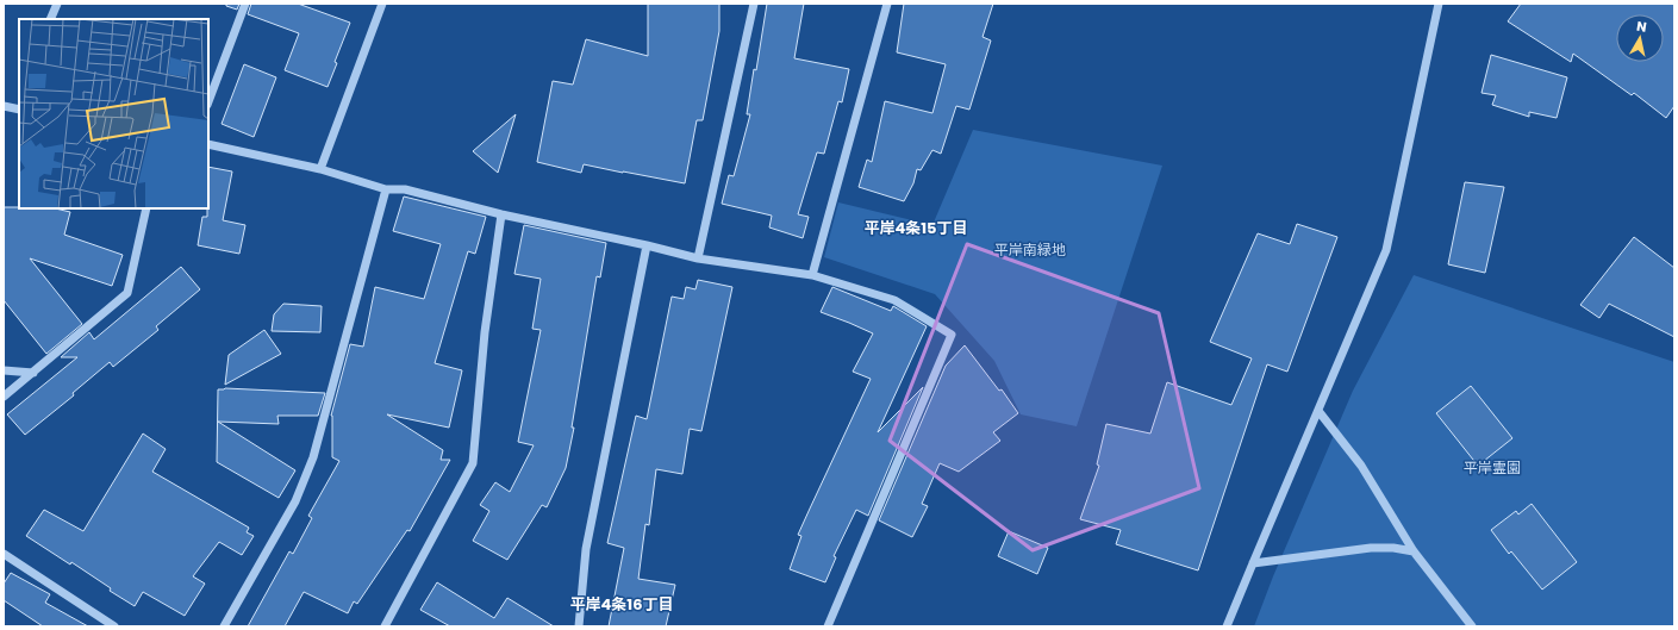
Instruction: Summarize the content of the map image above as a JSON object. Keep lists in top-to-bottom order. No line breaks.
{"districts":["平岸4条15丁目","平岸4条16丁目"],"parks":["平岸南緑地","平岸霊園"],"north":"top"}
